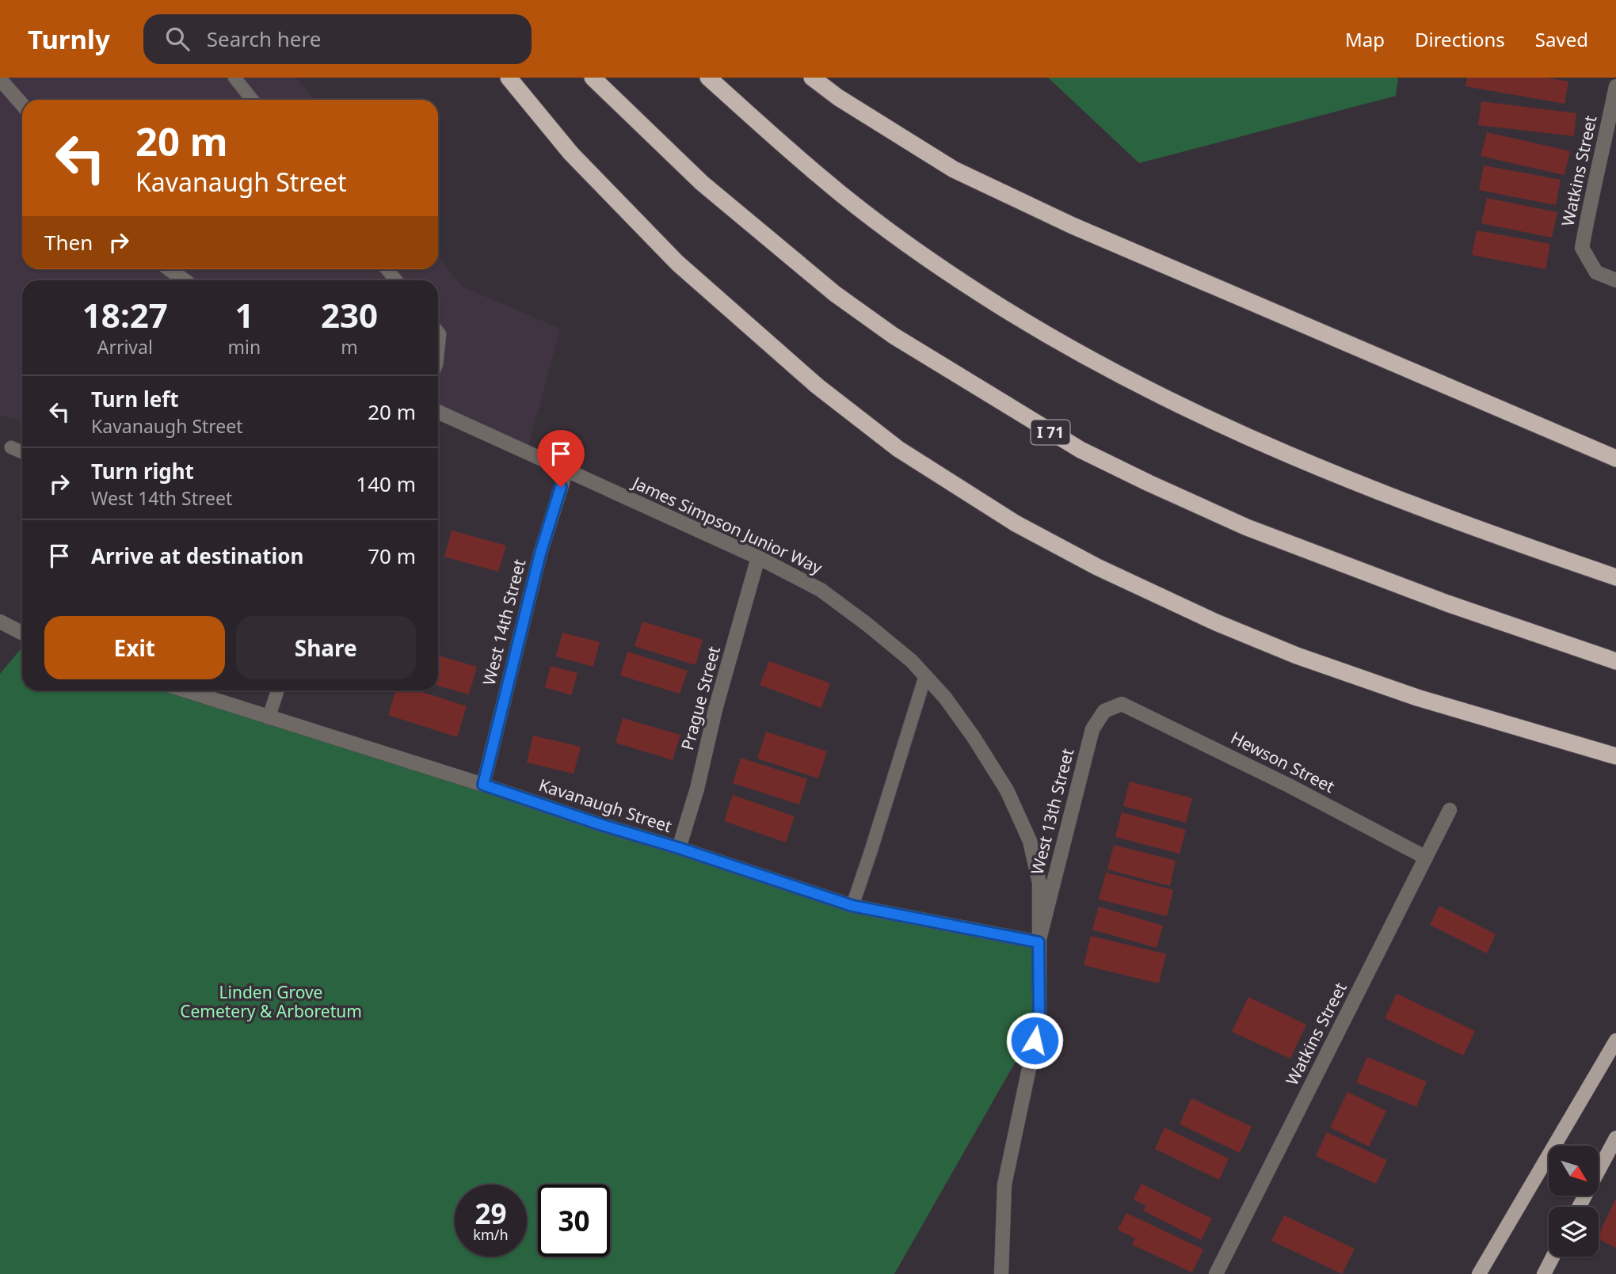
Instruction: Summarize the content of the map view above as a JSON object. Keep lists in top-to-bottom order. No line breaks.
{"streets":{"highway":["I 71"],"street":["Watkins Street","James Simpson Junior Way","West 14th Street","Prague Street","Hewson Street","Kavanaugh Street","West 13th Street"]},"crossings":[["Watkins Street","Hewson Street"],["James Simpson Junior Way","West 14th Street"],["James Simpson Junior Way","Prague Street"],["James Simpson Junior Way","Kavanaugh Street"],["James Simpson Junior Way","West 13th Street"],["West 14th Street","Kavanaugh Street"],["Prague Street","Kavanaugh Street"],["Hewson Street","West 13th Street"],["Kavanaugh Street","West 13th Street"]],"parks":["Linden Grove Cemetery & Arboretum"],"north":"bottom right","page":{"header":"Turnly","search":"Search here","nav":["Map","Directions","Saved"],"turn":["20 m","Kavanaugh Street"],"then":"Then","eta":["18:27","Arrival","1","min","230","m"],"list":[{"name":"Turn left","note":"Kavanaugh Street","value":"20 m"},{"name":"Turn right","note":"West 14th Street","value":"140 m"},{"name":"Arrive at destination","value":"70 m"}],"buttons":["Exit","Share"],"speed":"29 km/h","limit":"30"}}
